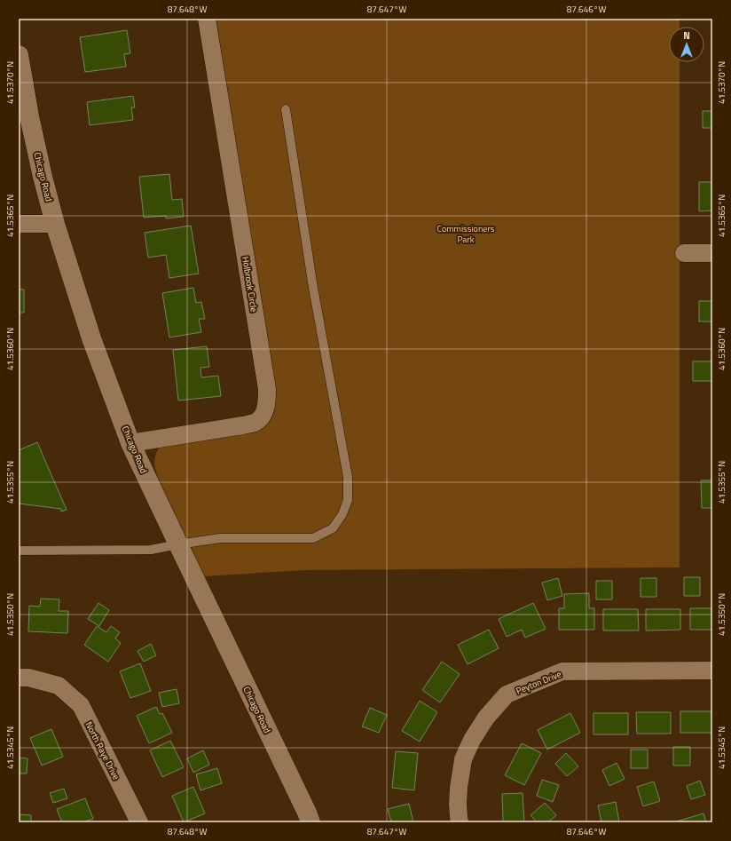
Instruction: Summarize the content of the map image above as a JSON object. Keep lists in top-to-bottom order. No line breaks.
{"streets":{"street":["Chicago Road","Holbrook Circle","Peyton Drive","North Raye Drive"]},"crossings":[["Chicago Road","Holbrook Circle"]],"parks":["Commissioners Park"],"north":"top","coordinates":["87.648°W","87.647°W","87.646°W","41.5370°N","41.5365°N","41.5360°N","41.5355°N","41.5350°N","41.5345°N"]}
